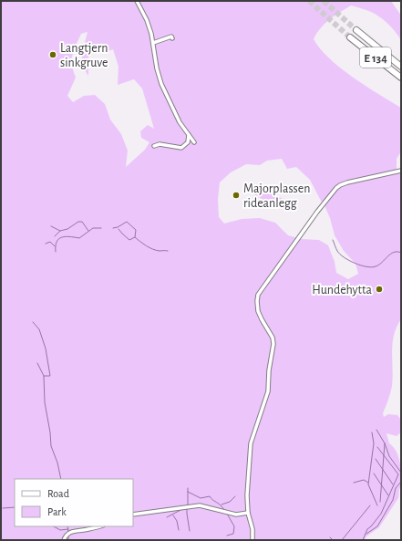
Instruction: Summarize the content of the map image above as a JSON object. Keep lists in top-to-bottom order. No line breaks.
{"streets":{"highway":["E 134"]},"places":["Langtjern sinkgruve","Majorplassen rideanlegg","Hundehytta"],"legend":["Road","Park"]}
